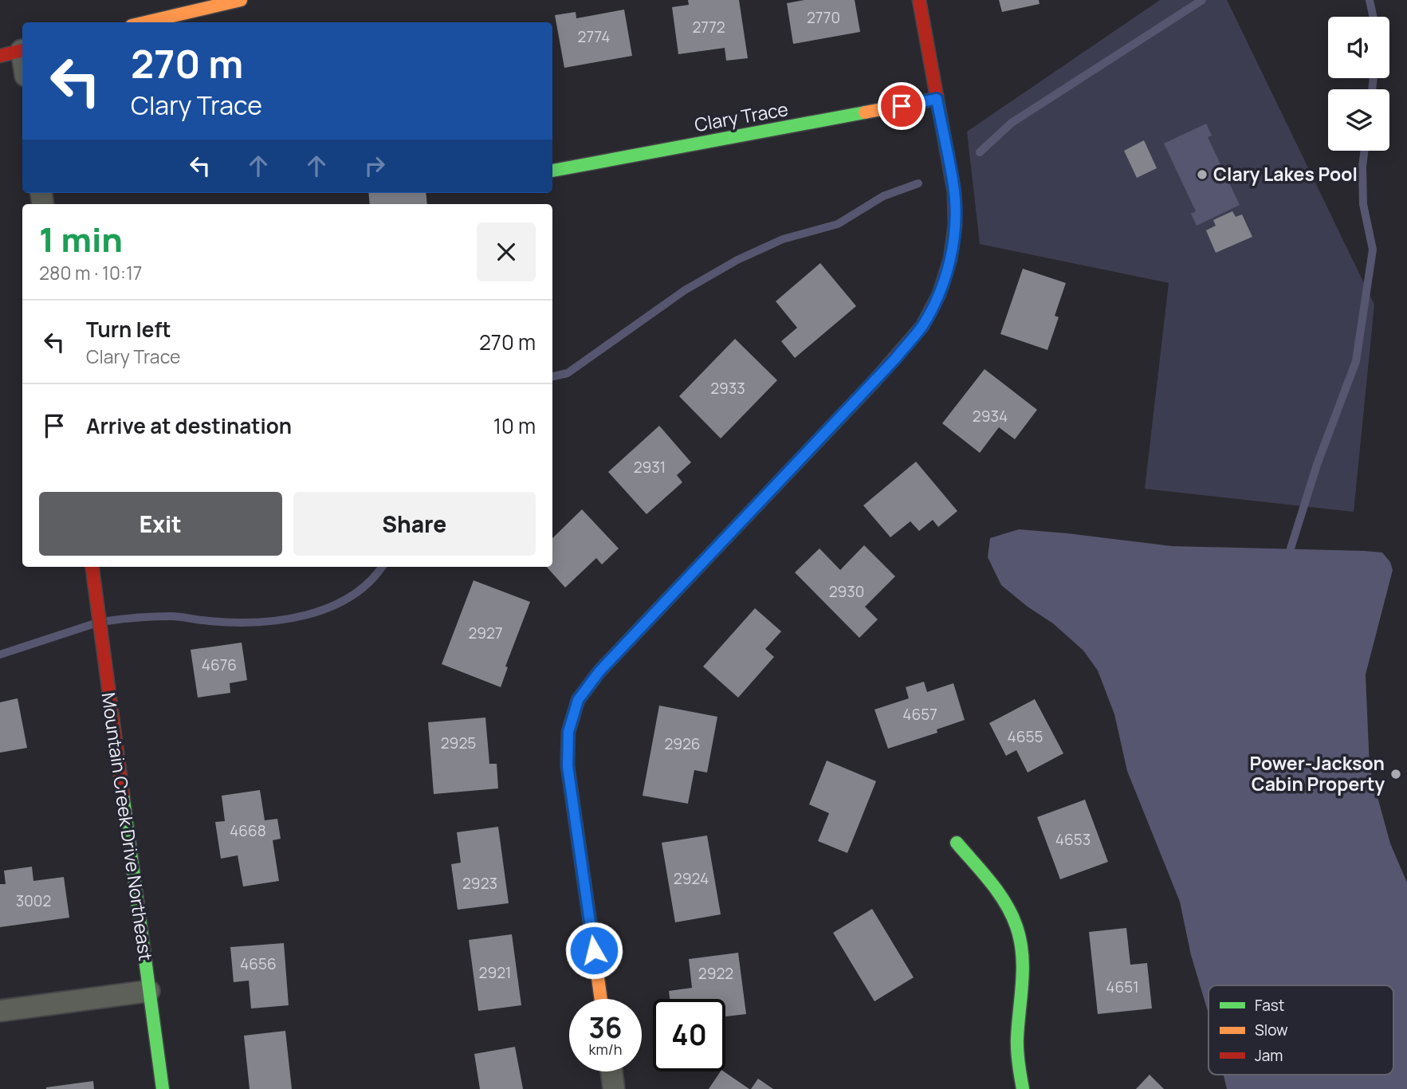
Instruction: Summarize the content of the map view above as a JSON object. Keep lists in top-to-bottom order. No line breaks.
{"streets":{"street":["Clary Trace","Mountain Creek Drive Northeast"]},"places":["Clary Lakes Pool","Power-Jackson Cabin Property"],"house_numbers":["2770","2772","2774","2933","2934","2931","2930","2927","4676","4657","4655","2925","2926","4668","4653","2924","2923","3002","4656","2921","2922","4651"],"legend":["Fast","Slow","Jam"],"page":{"turn":["270 m","Clary Trace"],"heading":["1 min","280 m · 10:17"],"list":[{"name":"Turn left","note":"Clary Trace","value":"270 m"},{"name":"Arrive at destination","value":"10 m"}],"buttons":["Exit","Share"],"speed":"36 km/h","limit":"40"}}
